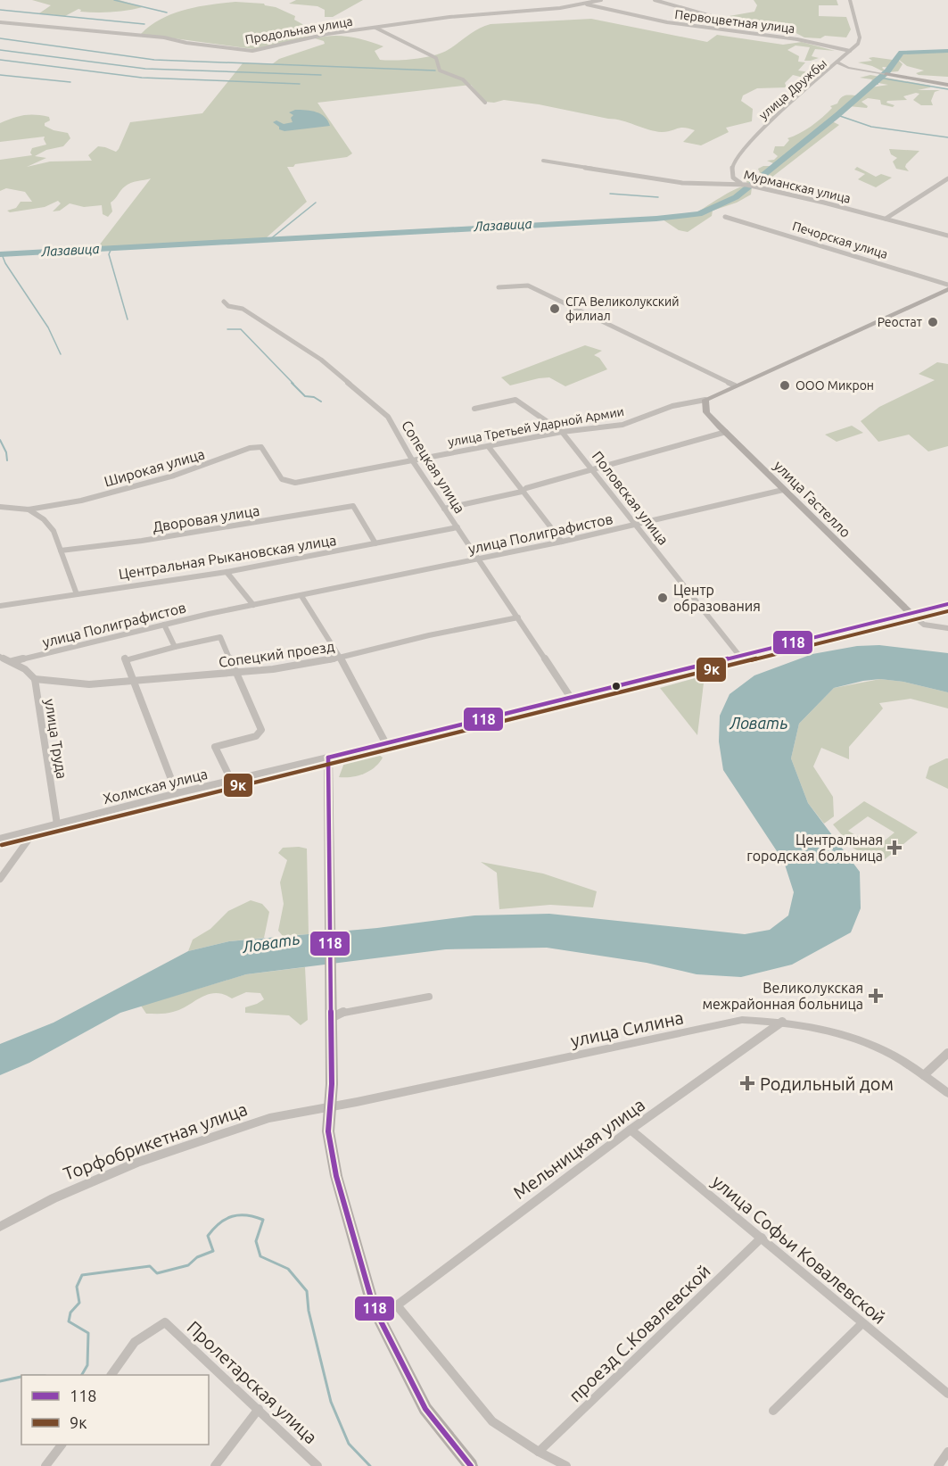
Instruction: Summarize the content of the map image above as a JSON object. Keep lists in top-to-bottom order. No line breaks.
{"streets":{"main road":["улица Третьей Ударной Армии","улица Гастелло","Холмская улица"],"street":["Первоцветная улица","Продольная улица","улица Дружбы","Мурманская улица","Печорская улица","Сопецкая улица","Широкая улица","Половская улица","Дворовая улица","улица Полиграфистов","Центральная Рыкановская улица","Сопецкий проезд","улица Труда","улица Силина","Торфобрикетная улица","Мельницкая улица","улица Софьи Ковалевской","проезд С.Ковалевской","Пролетарская улица"]},"crossings":[["Первоцветная улица","Продольная улица"],["Первоцветная улица","улица Дружбы"],["улица Дружбы","Мурманская улица"],["улица Третьей Ударной Армии","Сопецкая улица"],["улица Третьей Ударной Армии","Широкая улица"],["улица Третьей Ударной Армии","Половская улица"],["улица Третьей Ударной Армии","улица Гастелло"],["Сопецкая улица","улица Полиграфистов"],["Сопецкая улица","Центральная Рыкановская улица"],["Сопецкая улица","Сопецкий проезд"],["Сопецкая улица","Холмская улица"],["Половская улица","улица Полиграфистов"],["Половская улица","Холмская улица"],["улица Гастелло","улица Полиграфистов"],["улица Гастелло","Холмская улица"],["Дворовая улица","Центральная Рыкановская улица"],["Сопецкий проезд","улица Труда"],["улица Труда","Холмская улица"],["улица Силина","Торфобрикетная улица"],["улица Силина","Мельницкая улица"],["Мельницкая улица","улица Софьи Ковалевской"],["Мельницкая улица","проезд С.Ковалевской"],["улица Софьи Ковалевской","проезд С.Ковалевской"]],"water":["Лазавица","Ловать"],"places":{"other":["СГА Великолукский филиал","Реостат","ООО Микрон","Центр образования"],"health":["Центральная городская больница","Великолукская межрайонная больница","Родильный дом"]},"lines":["transit line 118","transit line 9к"],"legend":["118","9к"]}
